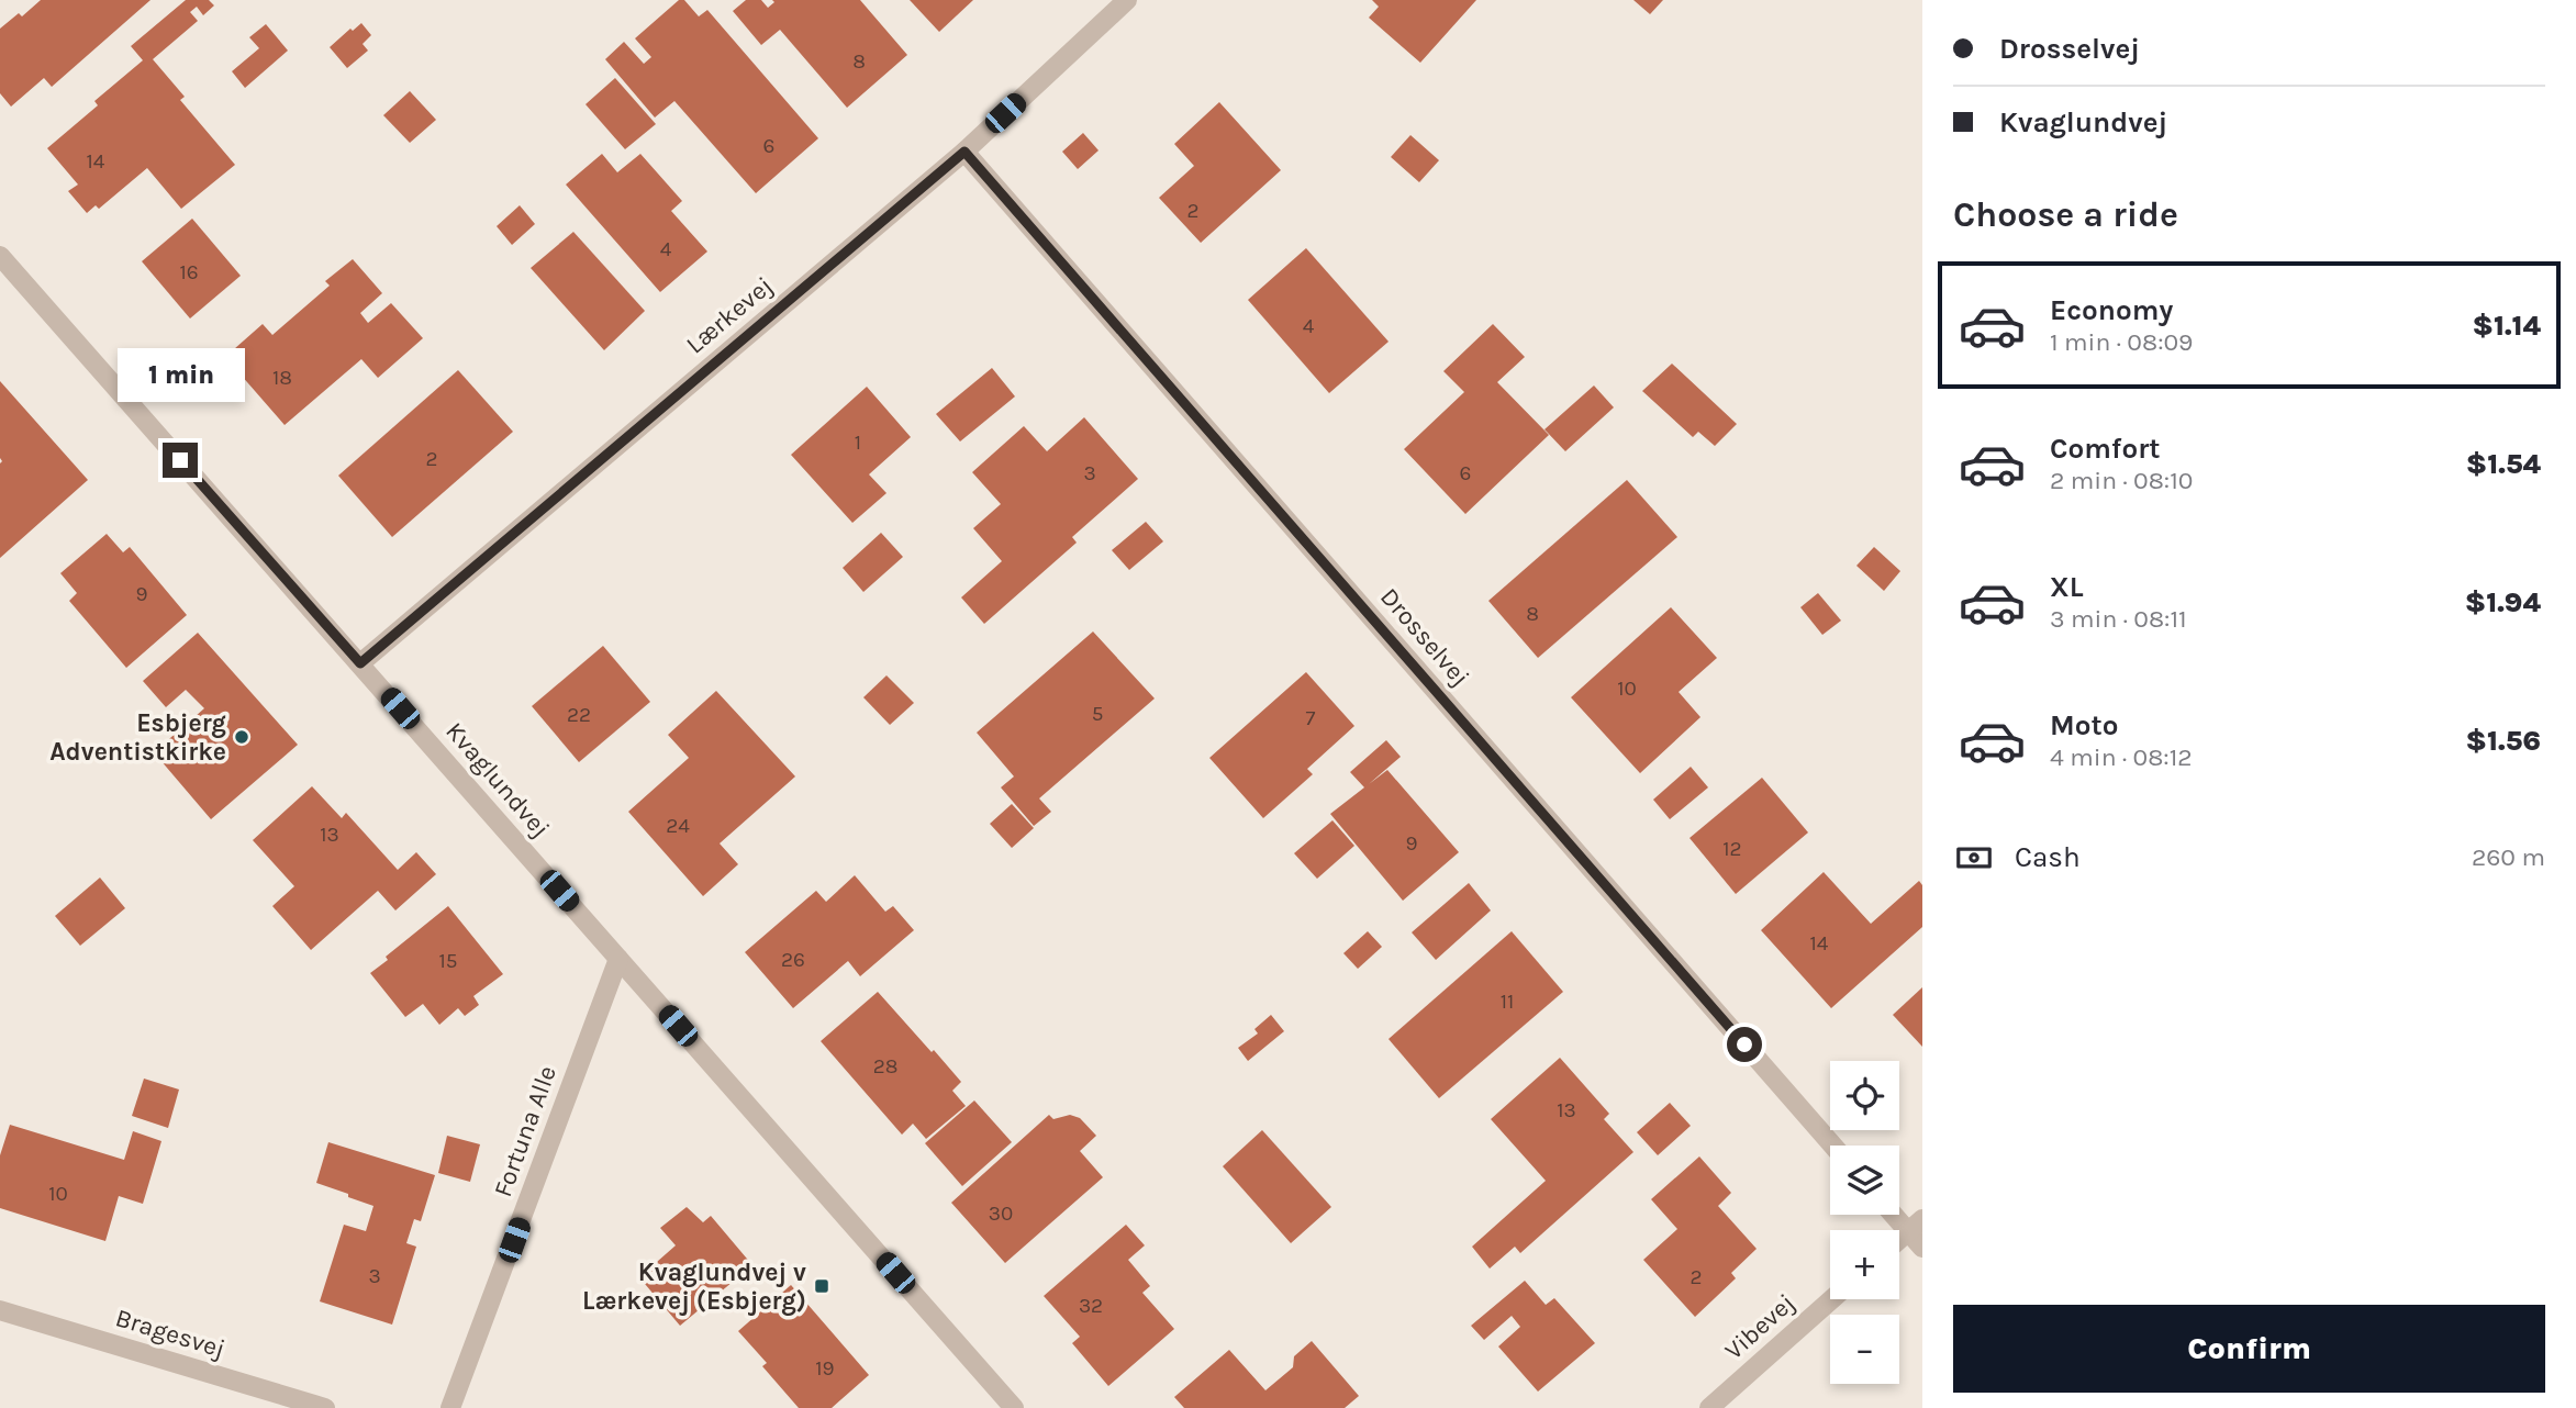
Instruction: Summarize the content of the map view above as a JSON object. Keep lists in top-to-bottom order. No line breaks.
{"streets":{"street":["Lærkevej","Drosselvej","Kvaglundvej","Fortuna Alle","Vibevej","Bragesvej"]},"crossings":[["Lærkevej","Drosselvej"],["Lærkevej","Kvaglundvej"],["Kvaglundvej","Fortuna Alle"]],"places":{"other":["Esbjerg Adventistkirke"],"transit":["Kvaglundvej v Lærkevej (Esbjerg)"]},"house_numbers":["8","6","14","2","4","16","4","18","1","2","3","6","9","8","10","5","22","7","24","13","9","12","14","26","15","11","28","13","10","30","3","2","32","19"],"page":{"banner":["Drosselvej","Kvaglundvej"],"heading":"Choose a ride","list":[{"name":"Economy","note":"1 min · 08:09","value":"$1.14"},{"name":"Comfort","note":"2 min · 08:10","value":"$1.54"},{"name":"XL","note":"3 min · 08:11","value":"$1.94"},{"name":"Moto","note":"4 min · 08:12","value":"$1.56"}],"bubble":"1 min","pay":["Cash","260 m"],"map_buttons":["+","−"],"buttons":"Confirm"}}
